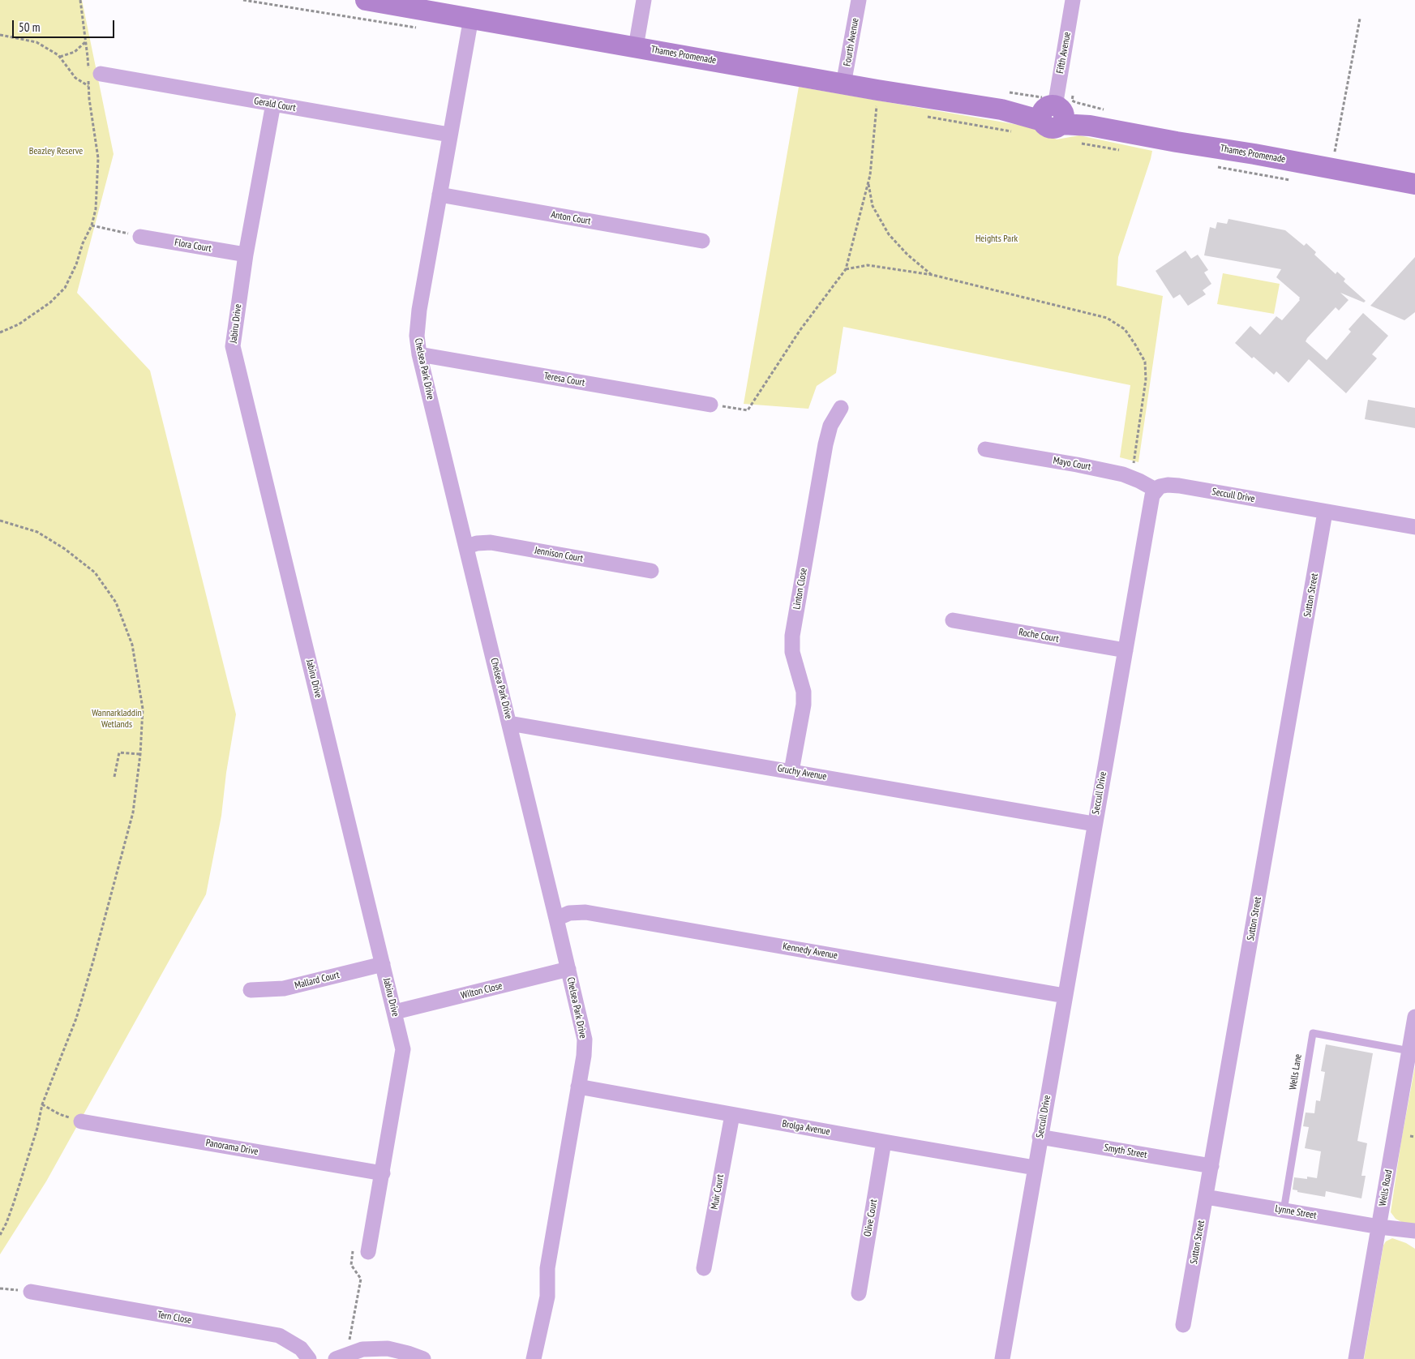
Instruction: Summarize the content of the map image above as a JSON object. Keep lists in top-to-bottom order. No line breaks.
{"streets":{"main road":["Thames Promenade"],"street":["Fourth Avenue","Fifth Avenue","Gerald Court","Anton Court","Flora Court","Jabiru Drive","Chelsea Park Drive","Teresa Court","Mayo Court","Seccull Drive","Jennison Court","Linton Close","Sutton Street","Roche Court","Gruchy Avenue","Kennedy Avenue","Mallard Court","Wilton Close","Brolga Avenue","Panorama Drive","Smyth Street","Wells Road","Muir Court","Lynne Street","Olive Court","Tern Close"],"lane":["Wells Lane"]},"crossings":[["Fourth Avenue","Thames Promenade"],["Fifth Avenue","Thames Promenade"],["Thames Promenade","Chelsea Park Drive"],["Gerald Court","Jabiru Drive"],["Gerald Court","Chelsea Park Drive"],["Anton Court","Chelsea Park Drive"],["Flora Court","Jabiru Drive"],["Jabiru Drive","Mallard Court"],["Jabiru Drive","Wilton Close"],["Jabiru Drive","Panorama Drive"],["Chelsea Park Drive","Teresa Court"],["Chelsea Park Drive","Jennison Court"],["Chelsea Park Drive","Gruchy Avenue"],["Chelsea Park Drive","Kennedy Avenue"],["Chelsea Park Drive","Wilton Close"],["Chelsea Park Drive","Brolga Avenue"],["Mayo Court","Seccull Drive"],["Seccull Drive","Sutton Street"],["Seccull Drive","Roche Court"],["Seccull Drive","Gruchy Avenue"],["Seccull Drive","Kennedy Avenue"],["Seccull Drive","Brolga Avenue"],["Seccull Drive","Smyth Street"],["Linton Close","Gruchy Avenue"],["Sutton Street","Smyth Street"],["Sutton Street","Lynne Street"],["Wells Lane","Wells Road"],["Wells Lane","Lynne Street"],["Brolga Avenue","Muir Court"],["Brolga Avenue","Olive Court"],["Wells Road","Lynne Street"]],"parks":["Beazley Reserve","Heights Park","Wannarkladdin Wetlands"],"scale_bar":"50 m"}
